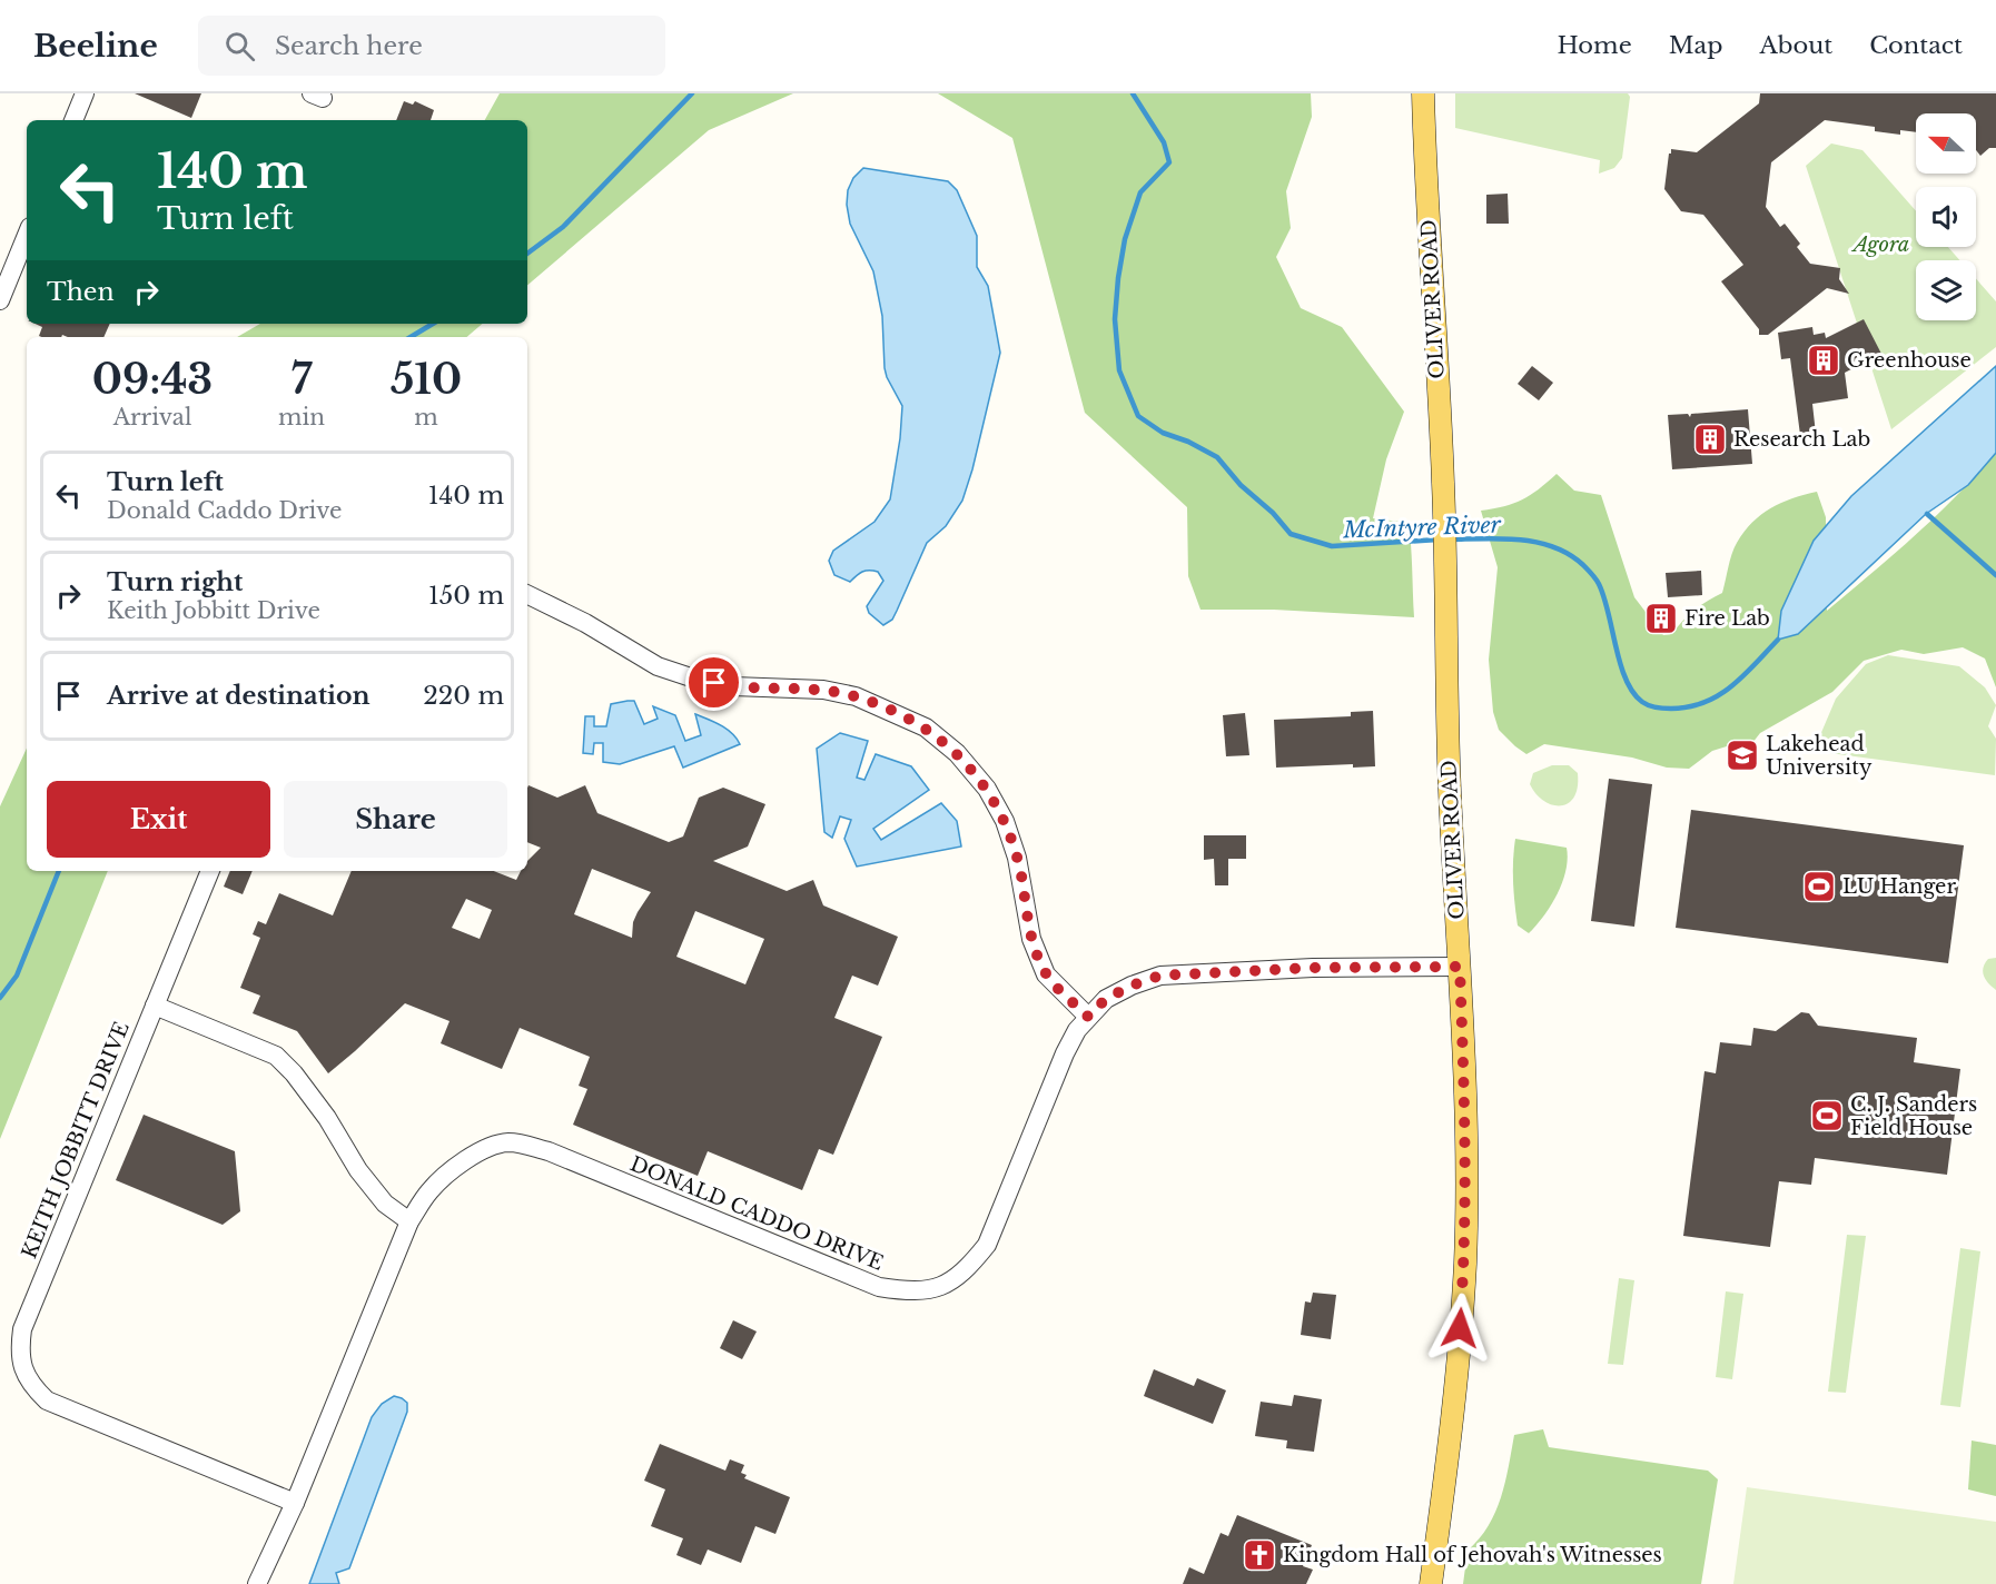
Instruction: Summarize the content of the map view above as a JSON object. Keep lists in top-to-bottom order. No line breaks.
{"streets":{"main road":["OLIVER ROAD"],"street":["KEITH JOBBITT DRIVE","DONALD CADDO DRIVE"]},"crossings":[["OLIVER ROAD","DONALD CADDO DRIVE"],["KEITH JOBBITT DRIVE","DONALD CADDO DRIVE"]],"water":["McIntyre River"],"parks":["Agora"],"places":{"building":["Greenhouse","Research Lab","Fire Lab"],"school or university":["Lakehead University"],"sports":["LU Hanger","C. J. Sanders Field House"],"church":["Kingdom Hall of Jehovah's Witnesses"]},"north":"left","page":{"header":"Beeline","search":"Search here","nav":["Home","Map","About","Contact"],"turn":["140 m","Turn left"],"then":"Then","eta":["09:43","Arrival","7","min","510","m"],"list":[{"name":"Turn left","note":"Donald Caddo Drive","value":"140 m"},{"name":"Turn right","note":"Keith Jobbitt Drive","value":"150 m"},{"name":"Arrive at destination","value":"220 m"}],"buttons":["Exit","Share"]}}
